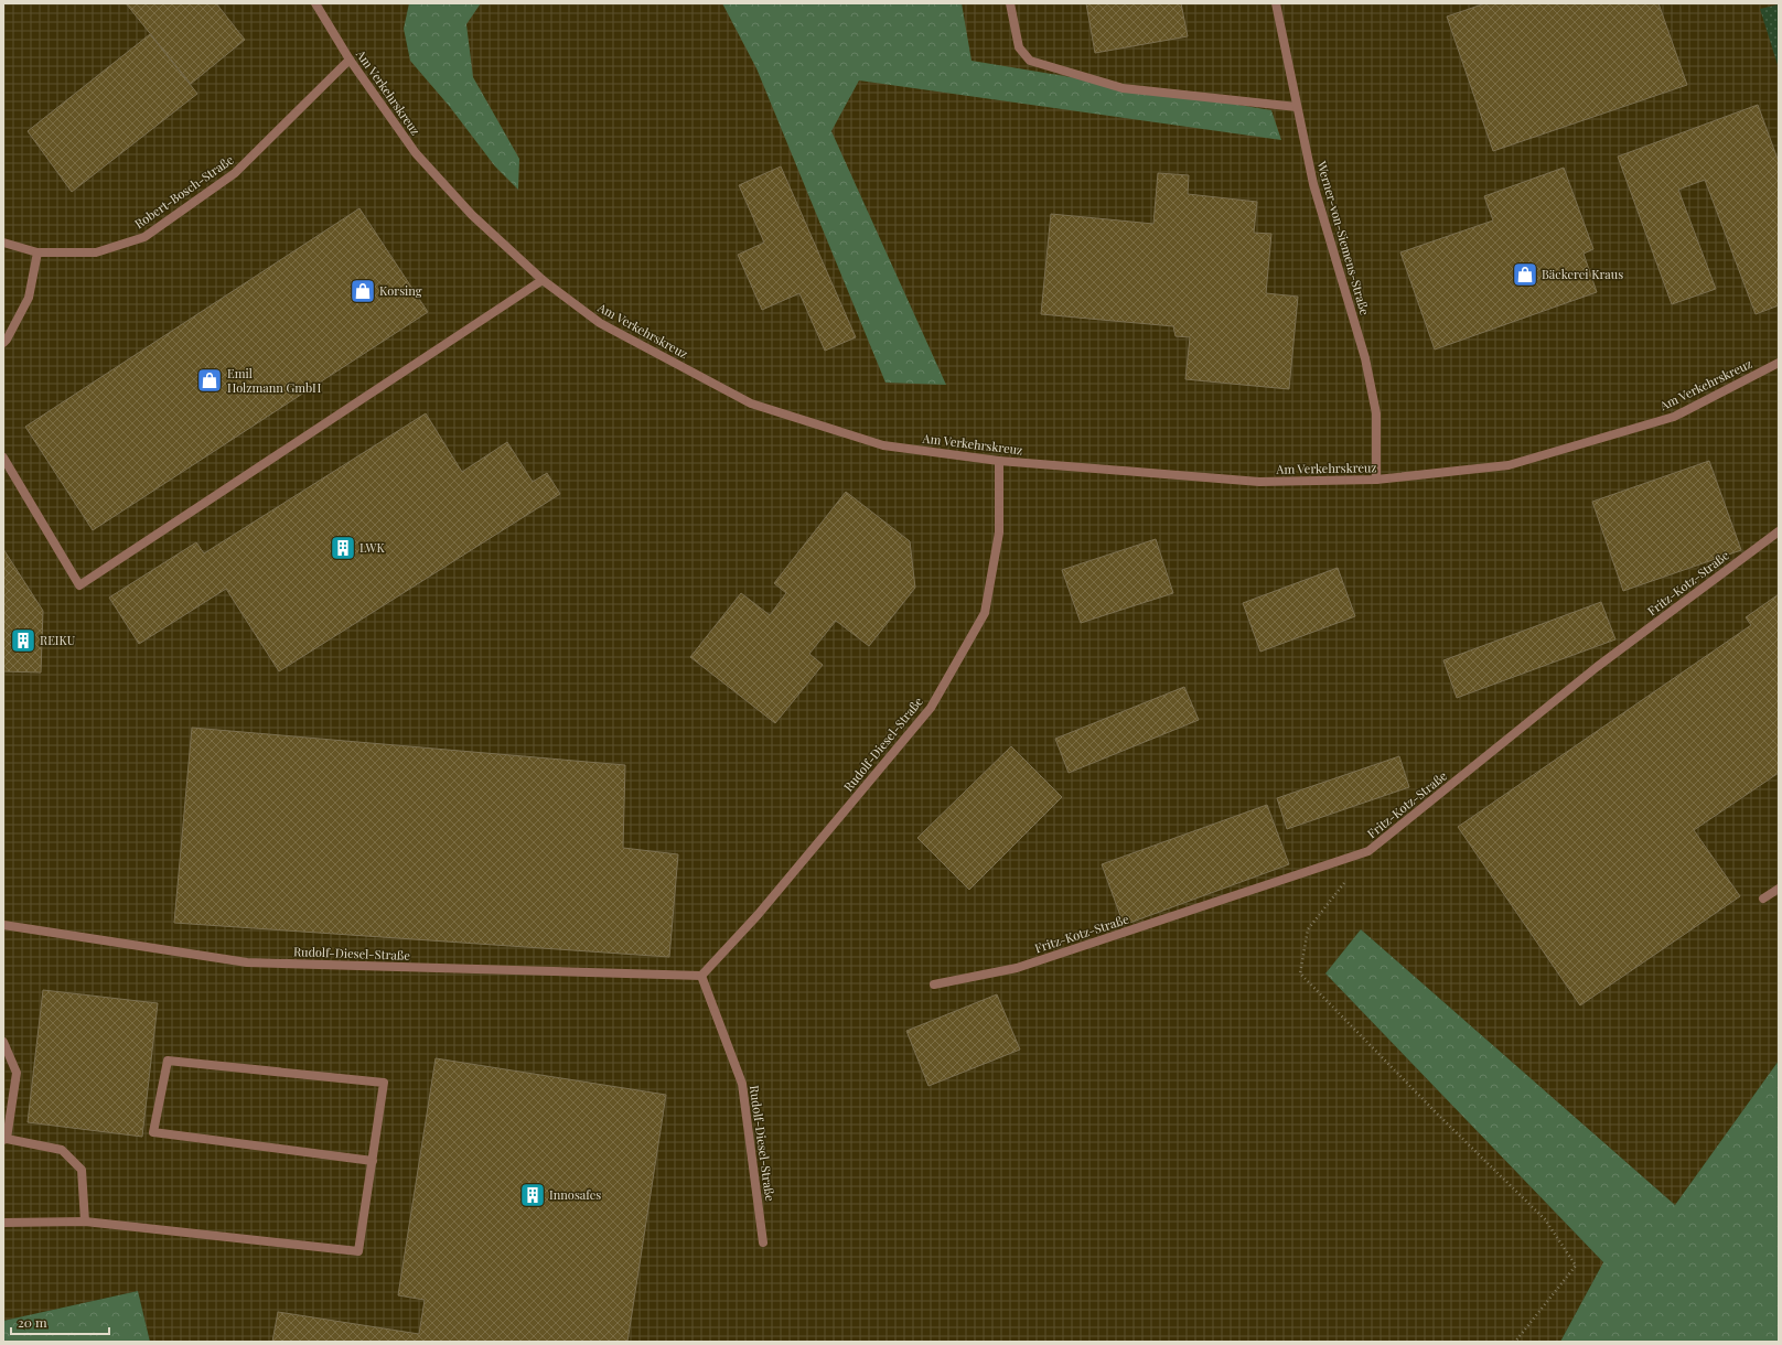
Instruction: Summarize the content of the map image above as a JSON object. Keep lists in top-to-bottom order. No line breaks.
{"streets":{"street":["Am Verkehrskreuz","Robert-Bosch-Straße","Werner-von-Siemens-Straße","Fritz-Kotz-Straße","Rudolf-Diesel-Straße"]},"crossings":[["Am Verkehrskreuz","Robert-Bosch-Straße"],["Am Verkehrskreuz","Werner-von-Siemens-Straße"],["Am Verkehrskreuz","Rudolf-Diesel-Straße"]],"places":{"shop":["Bäckerei Kraus","Korsing","Emil Holzmann GmbH"],"building":["LWK","REIKU","Innosafes"]},"scale_bar":"20 m"}
